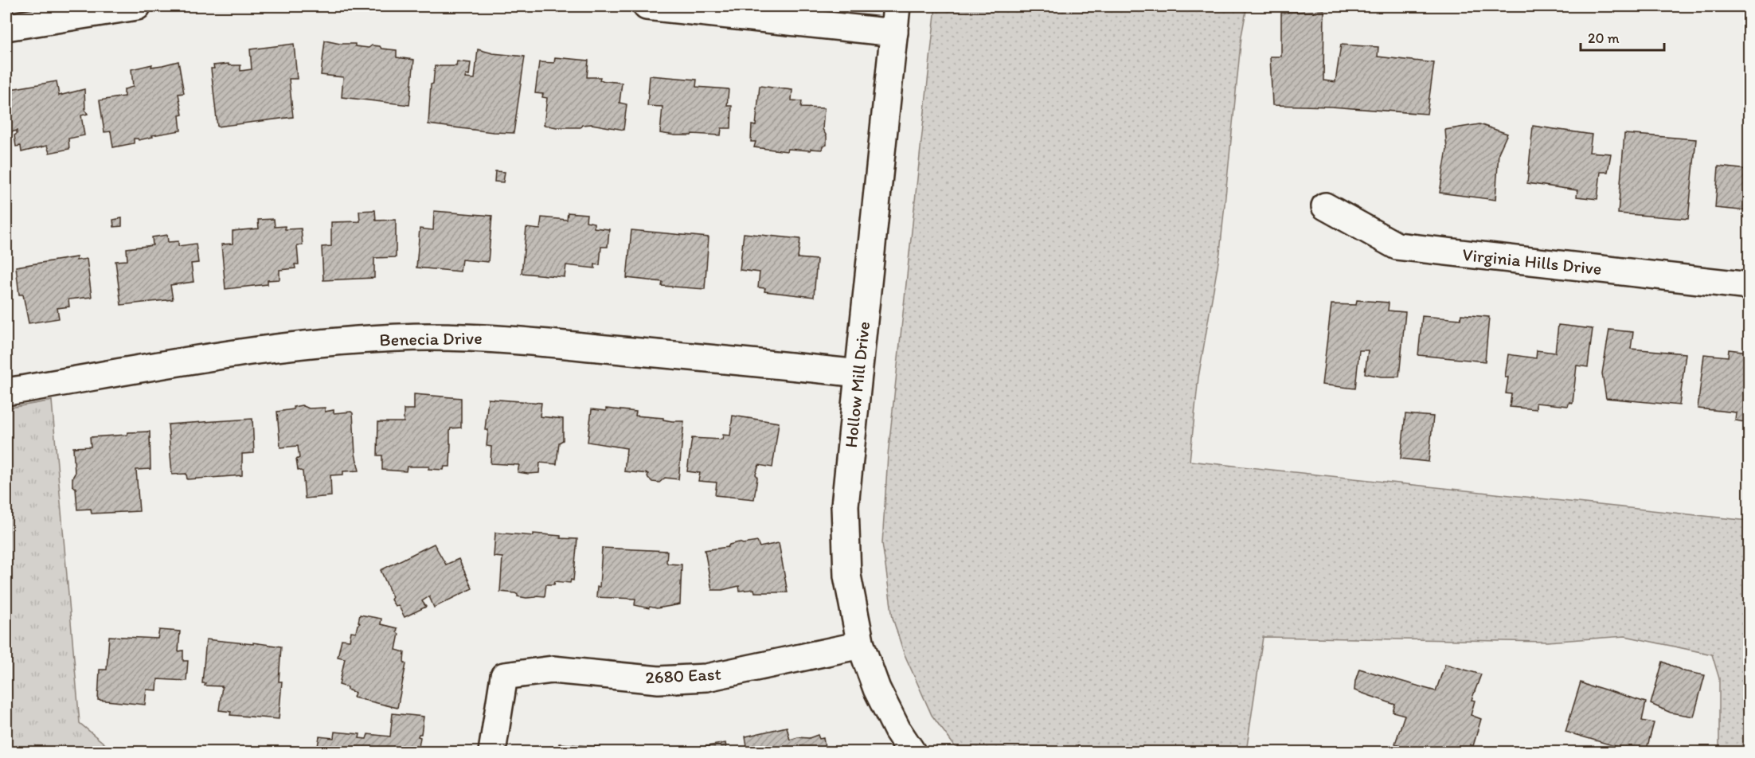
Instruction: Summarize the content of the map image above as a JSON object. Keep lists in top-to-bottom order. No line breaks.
{"streets":{"street":["Virginia Hills Drive","Benecia Drive","Hollow Mill Drive","2680 East"]},"crossings":[["Benecia Drive","Hollow Mill Drive"],["Hollow Mill Drive","2680 East"]],"scale_bar":"20 m"}
